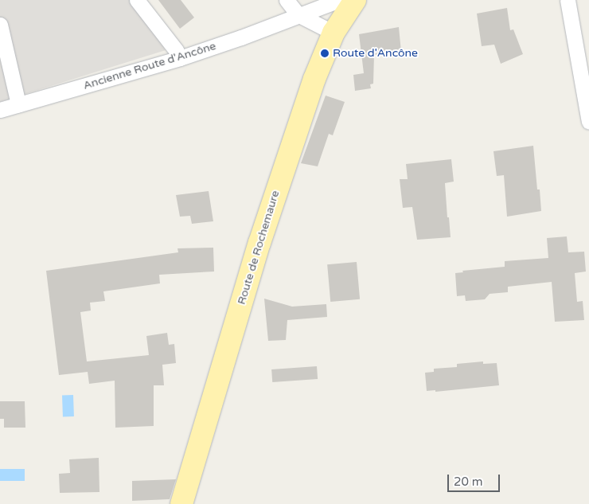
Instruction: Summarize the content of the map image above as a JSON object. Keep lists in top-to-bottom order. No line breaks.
{"streets":{"main road":["Route de Rochemaure"],"street":["Ancienne Route d'Ancône"]},"places":["Route d'Ancône"],"scale_bar":"20 m"}
